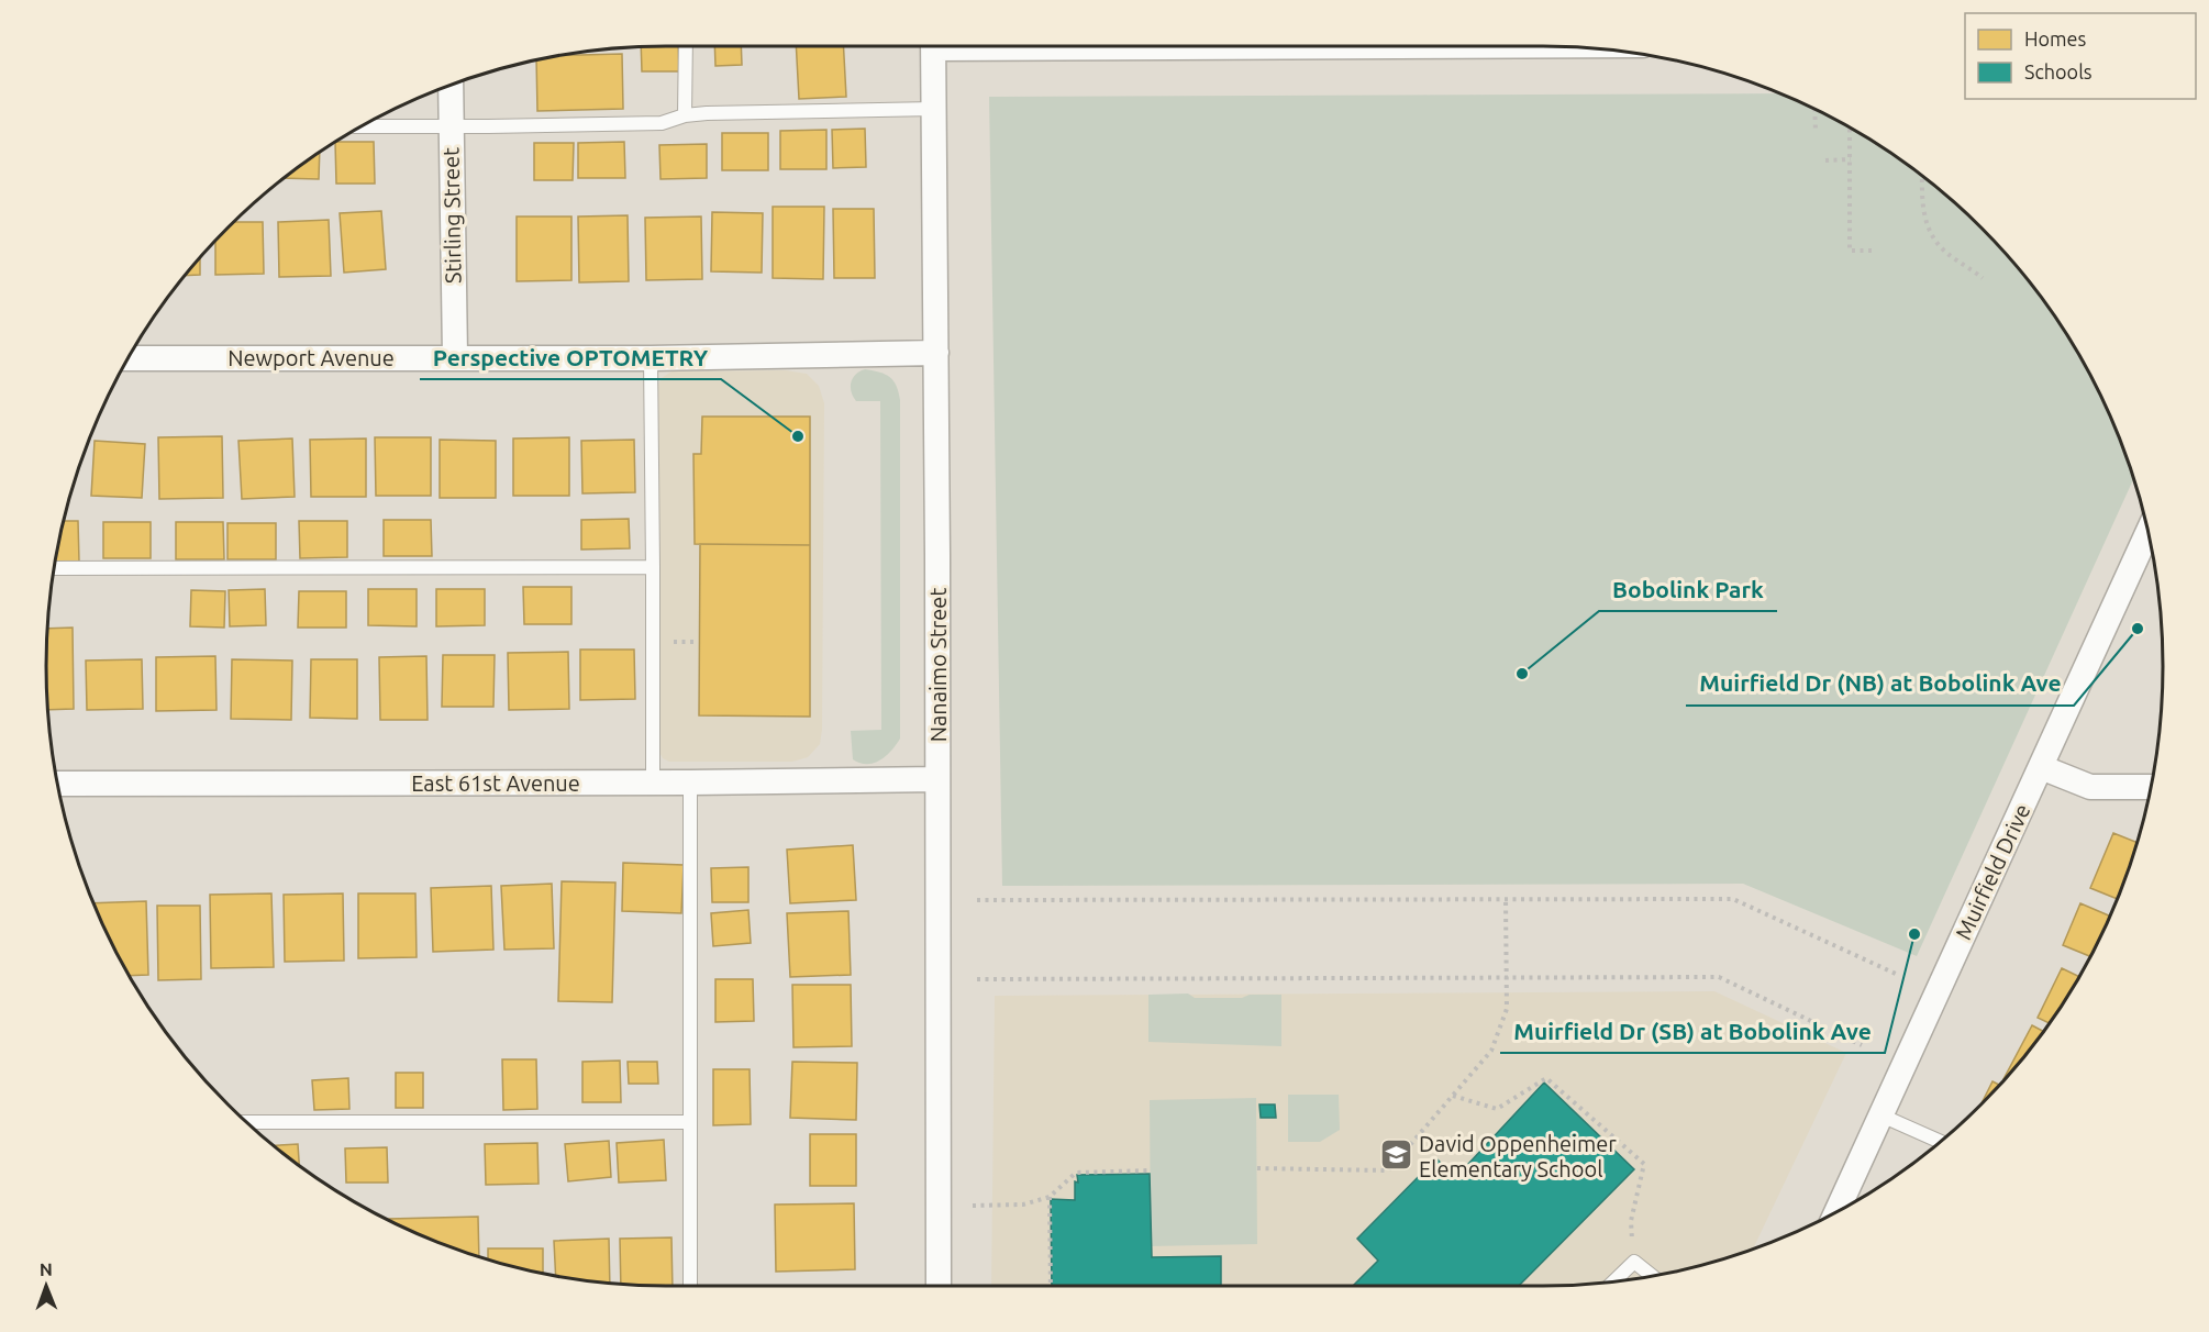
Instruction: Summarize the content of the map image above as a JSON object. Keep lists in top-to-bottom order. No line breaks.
{"streets":{"street":["Stirling Street","Newport Avenue","Nanaimo Street","East 61st Avenue","Muirfield Drive"]},"crossings":[["Stirling Street","Newport Avenue"],["Newport Avenue","Nanaimo Street"],["Nanaimo Street","East 61st Avenue"]],"places":{"other":["Perspective OPTOMETRY","Muirfield Dr (NB) at Bobolink Ave","Bobolink Park","Muirfield Dr (SB) at Bobolink Ave"],"school or university":["David Oppenheimer Elementary School"]},"legend":["Homes","Schools"],"north":"top"}
